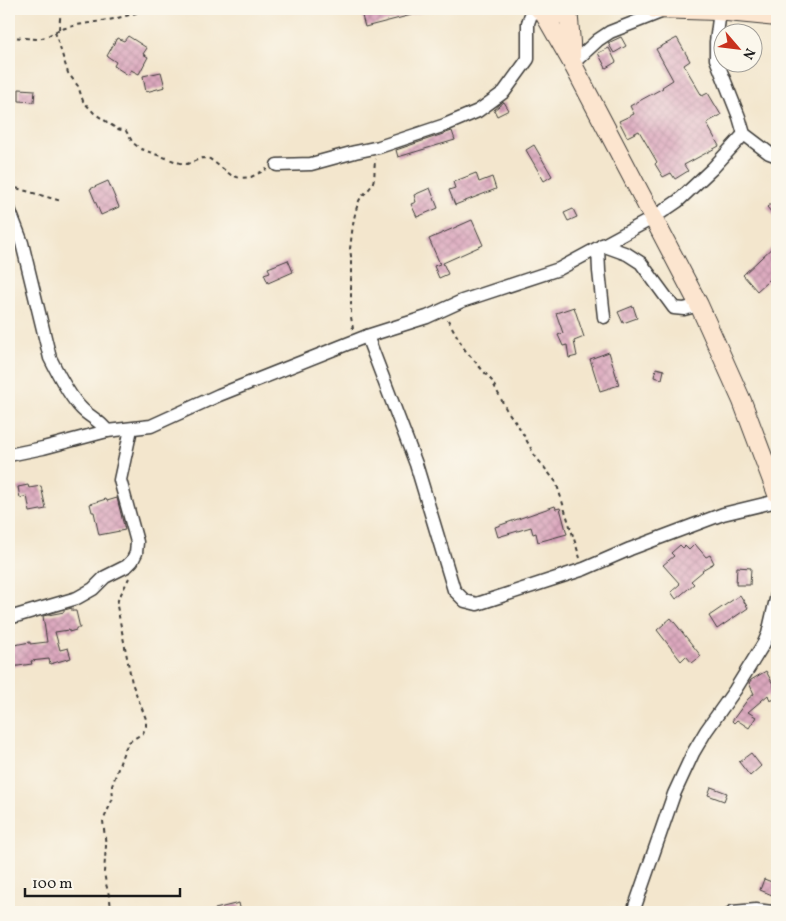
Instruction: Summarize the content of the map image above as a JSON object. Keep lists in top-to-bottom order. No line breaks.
{"scale_bar":"100 m","north":"bottom right"}
